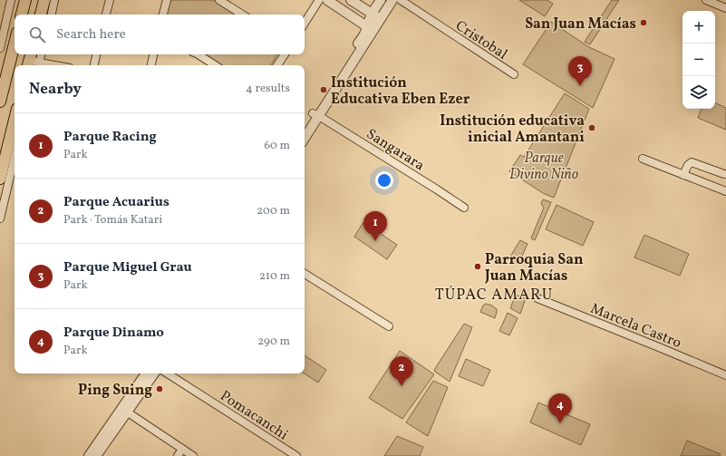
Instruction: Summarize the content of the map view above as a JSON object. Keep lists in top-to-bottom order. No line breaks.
{"streets":{"street":["Cristobal","Sangarara","Marcela Castro","Pomacanchi"]},"districts":["TÚPAC AMARU"],"parks":["Parque Divino Niño"],"places":["San Juan Macías","Institución Educativa Eben Ezer","Institución educativa inicial Amantani","Parroquia San Juan Macías","Ping Suing"],"page":{"map_buttons":["+","−"],"search":"Search here","pins":["3","1","2","4"],"heading":["Nearby","4 results"],"list":[{"mark":"1","name":"Parque Racing","note":"Park","value":"60 m"},{"mark":"2","name":"Parque Acuarius","note":"Park · Tomás Katari","value":"200 m"},{"mark":"3","name":"Parque Miguel Grau","note":"Park","value":"210 m"},{"mark":"4","name":"Parque Dinamo","note":"Park","value":"290 m"}]}}
